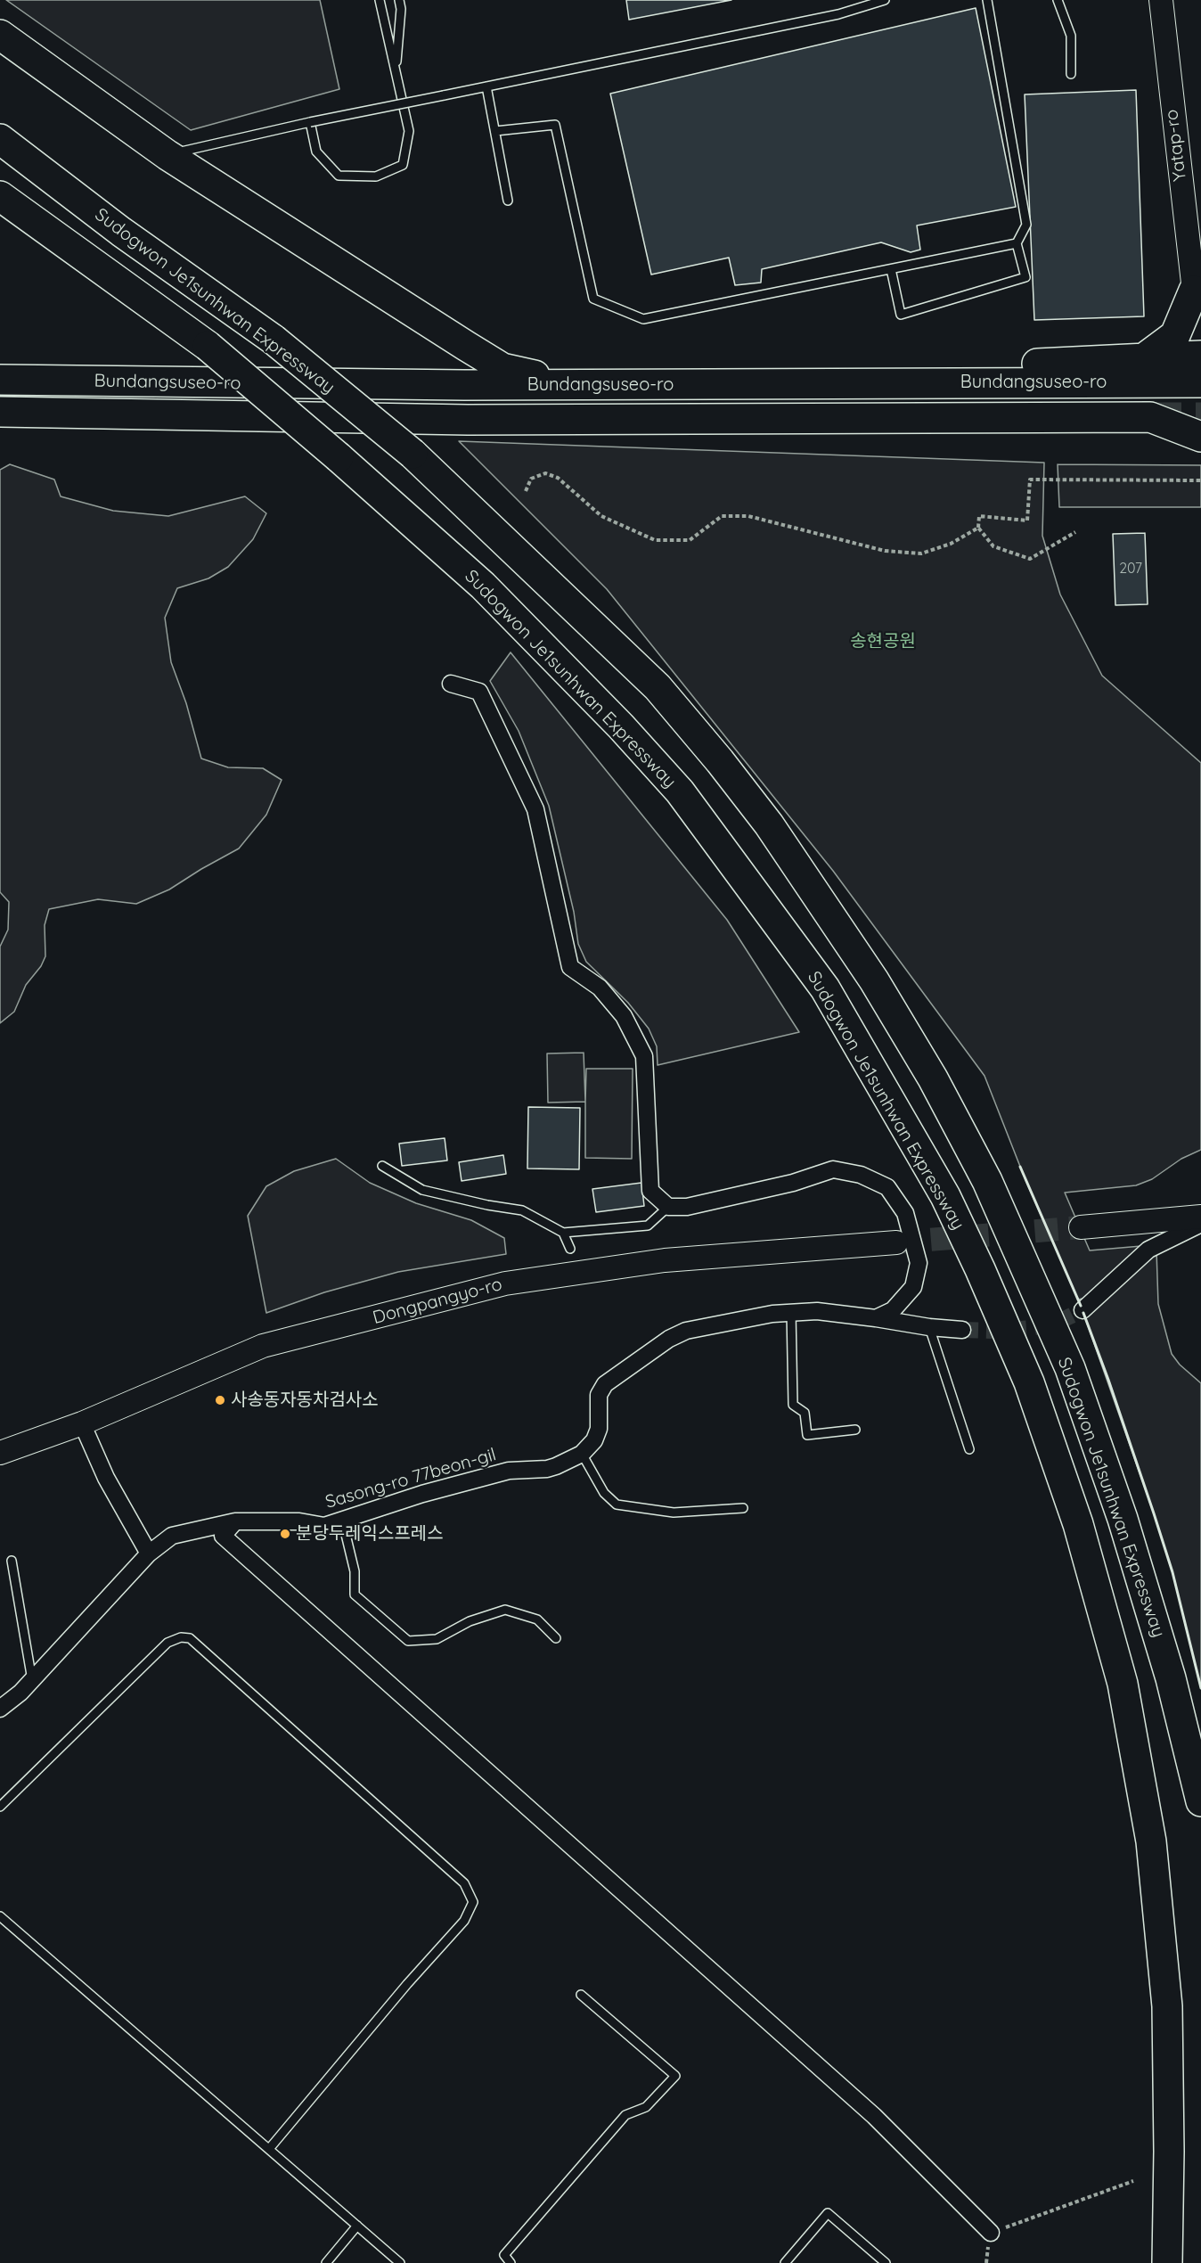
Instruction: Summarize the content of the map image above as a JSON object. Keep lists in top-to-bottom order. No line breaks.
{"streets":{"highway":["Sudogwon Je1sunhwan Expressway","Bundangsuseo-ro"],"main road":["Yatap-ro","Dongpangyo-ro"],"street":["Sasong-ro 77beon-gil"]},"parks":["송현공원"],"places":["사송동자동차검사소","분당두레익스프레스"],"house_numbers":["207"]}
